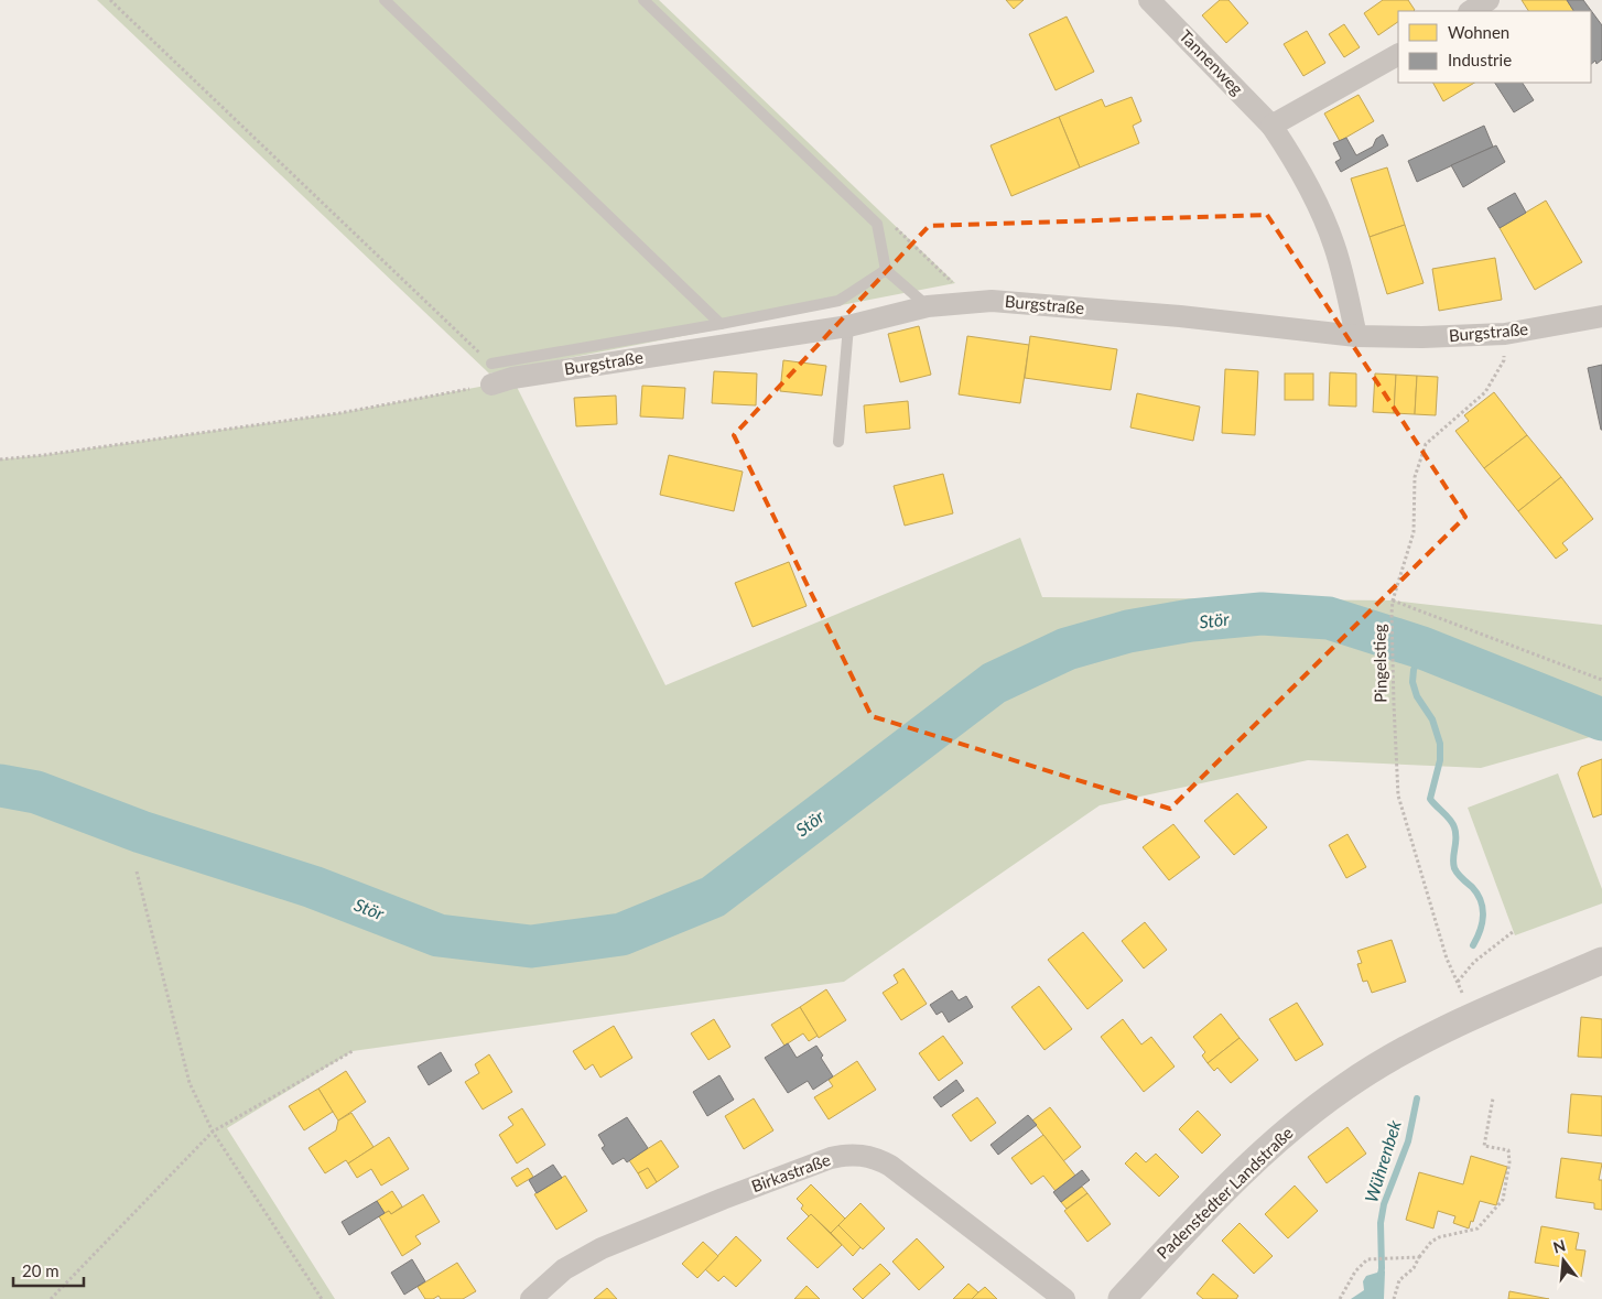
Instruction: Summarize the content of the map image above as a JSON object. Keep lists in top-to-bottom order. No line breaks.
{"streets":{"street":["Tannenweg","Burgstraße","Birkastraße","Padenstedter Landstraße"],"path":["Pingelstieg"]},"crossings":[["Tannenweg","Burgstraße"],["Burgstraße","Pingelstieg"],["Pingelstieg","Padenstedter Landstraße"]],"water":["Stör","Wührenbek"],"legend":["Wohnen","Industrie"],"scale_bar":"20 m","north":"top"}
